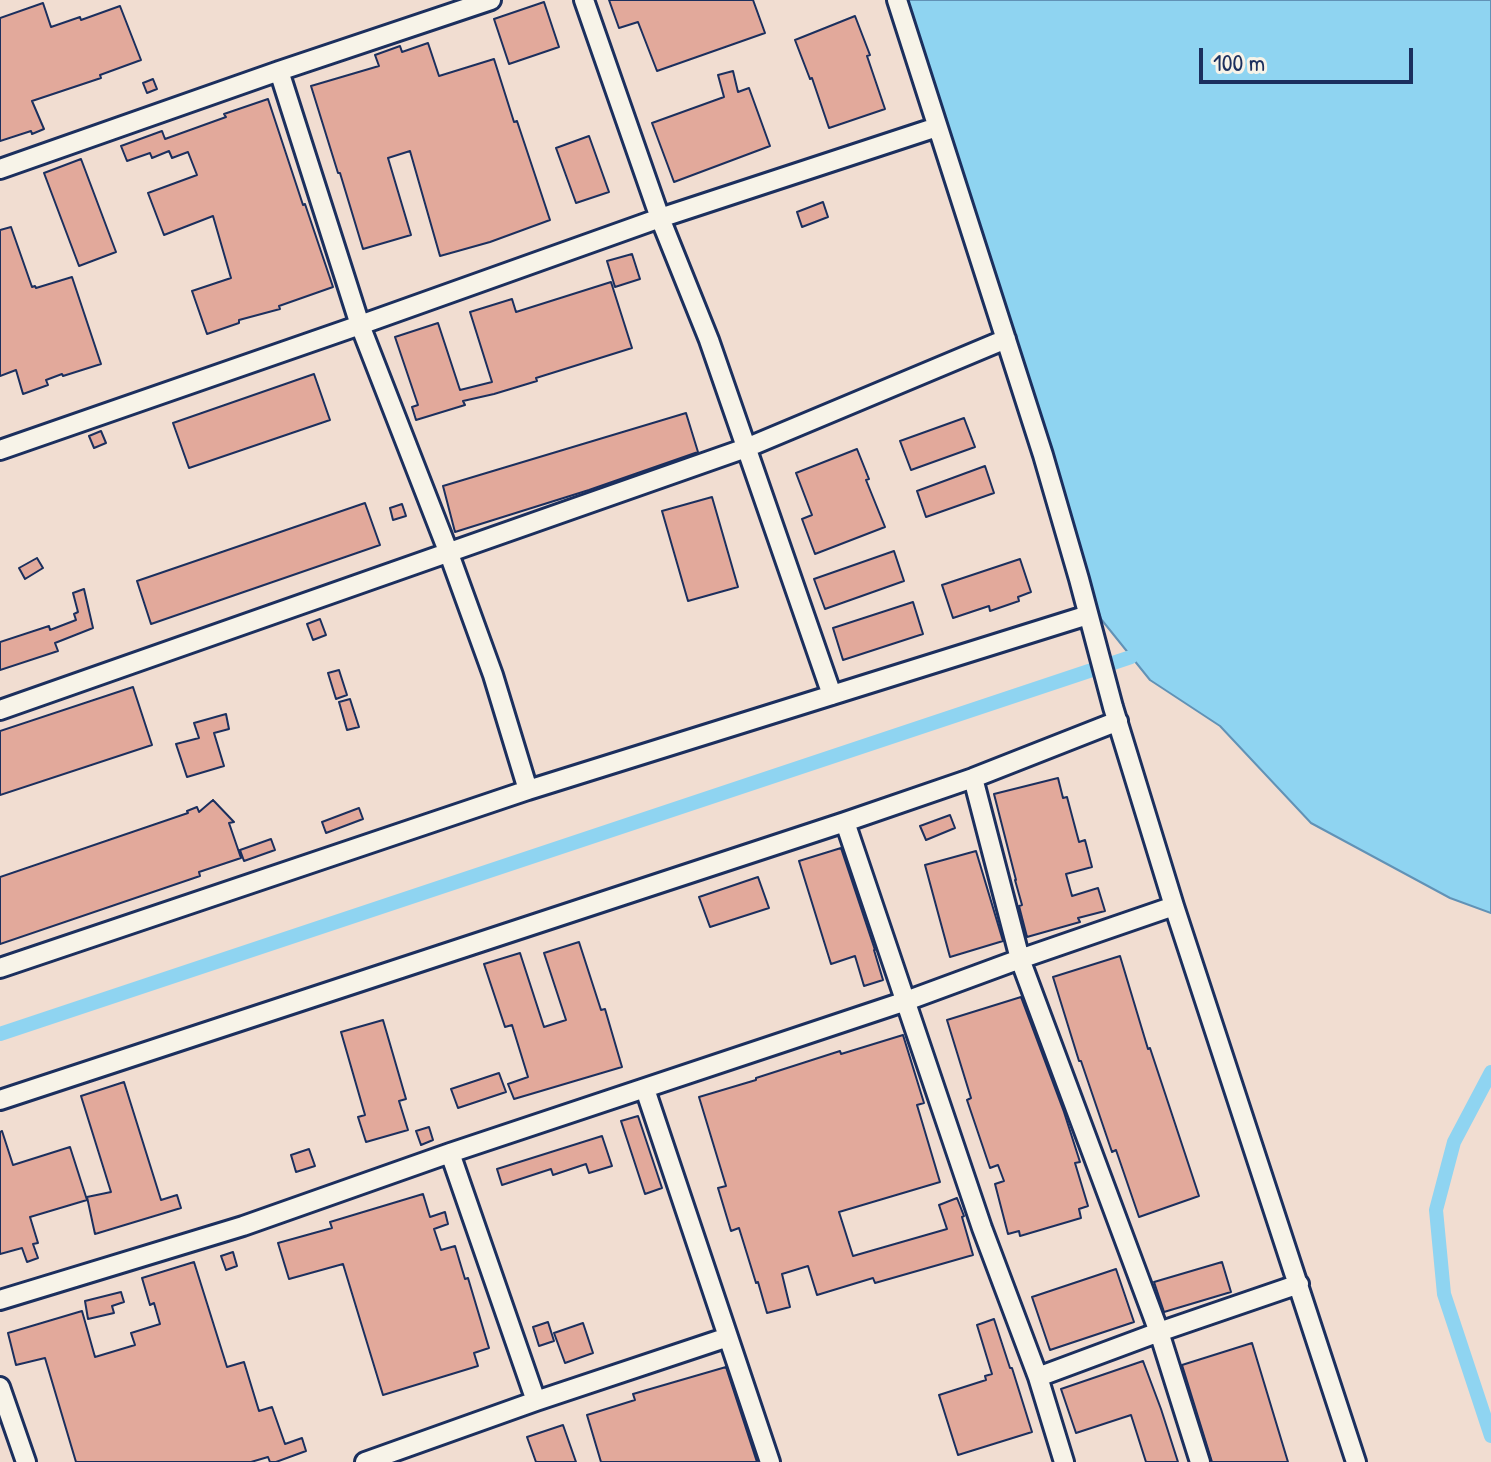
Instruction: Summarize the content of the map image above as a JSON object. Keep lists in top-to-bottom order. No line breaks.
{"scale_bar":"100 m"}
